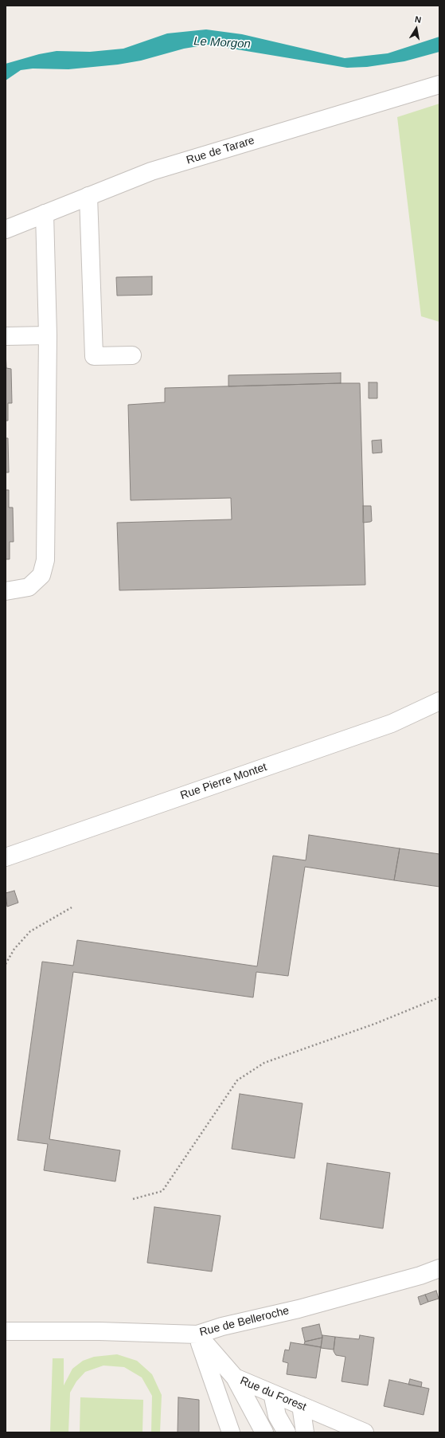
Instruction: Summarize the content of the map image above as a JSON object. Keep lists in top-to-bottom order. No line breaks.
{"streets":{"street":["Rue de Tarare","Rue Pierre Montet","Rue de Belleroche","Rue du Forest"]},"crossings":[["Rue de Belleroche","Rue du Forest"]],"water":["Le Morgon"],"north":"top"}
